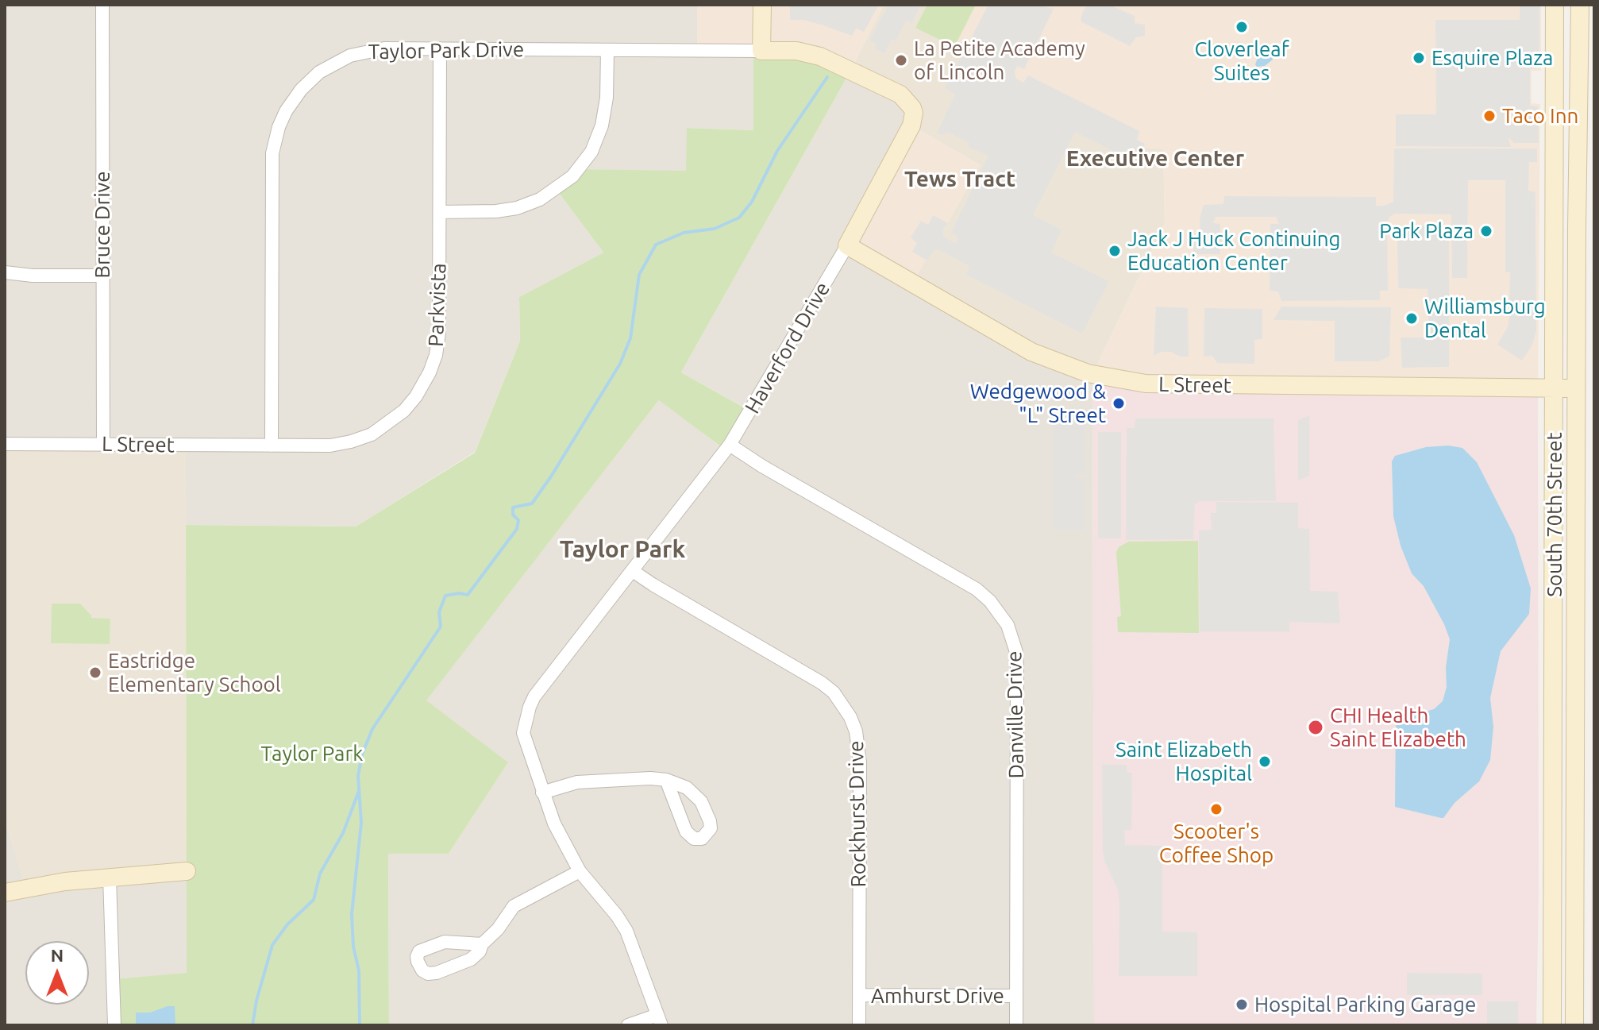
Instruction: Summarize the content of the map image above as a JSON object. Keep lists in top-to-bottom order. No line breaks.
{"streets":{"main road":["Taylor Park Drive","Haverford Drive","L Street","South 70th Street"],"street":["Bruce Drive","Parkvista","Danville Drive","Rockhurst Drive","Amhurst Drive"]},"crossings":[["Taylor Park Drive","Parkvista"],["Taylor Park Drive","Haverford Drive"],["Taylor Park Drive","L Street"],["Bruce Drive","L Street"],["Parkvista","L Street"],["Haverford Drive","L Street"],["Haverford Drive","Danville Drive"],["Haverford Drive","Rockhurst Drive"],["L Street","South 70th Street"],["Danville Drive","Amhurst Drive"],["Rockhurst Drive","Amhurst Drive"]],"districts":["Executive Center","Tews Tract","Taylor Park"],"parks":["Taylor Park"],"places":["Cloverleaf Suites","Esquire Plaza","La Petite Academy of Lincoln","Taco Inn","Park Plaza","Jack J Huck Continuing Education Center","Williamsburg Dental","Wedgewood & \"L\" Street","Eastridge Elementary School","CHI Health Saint Elizabeth","Saint Elizabeth Hospital","Scooter's Coffee Shop","Hospital Parking Garage"],"north":"top"}
